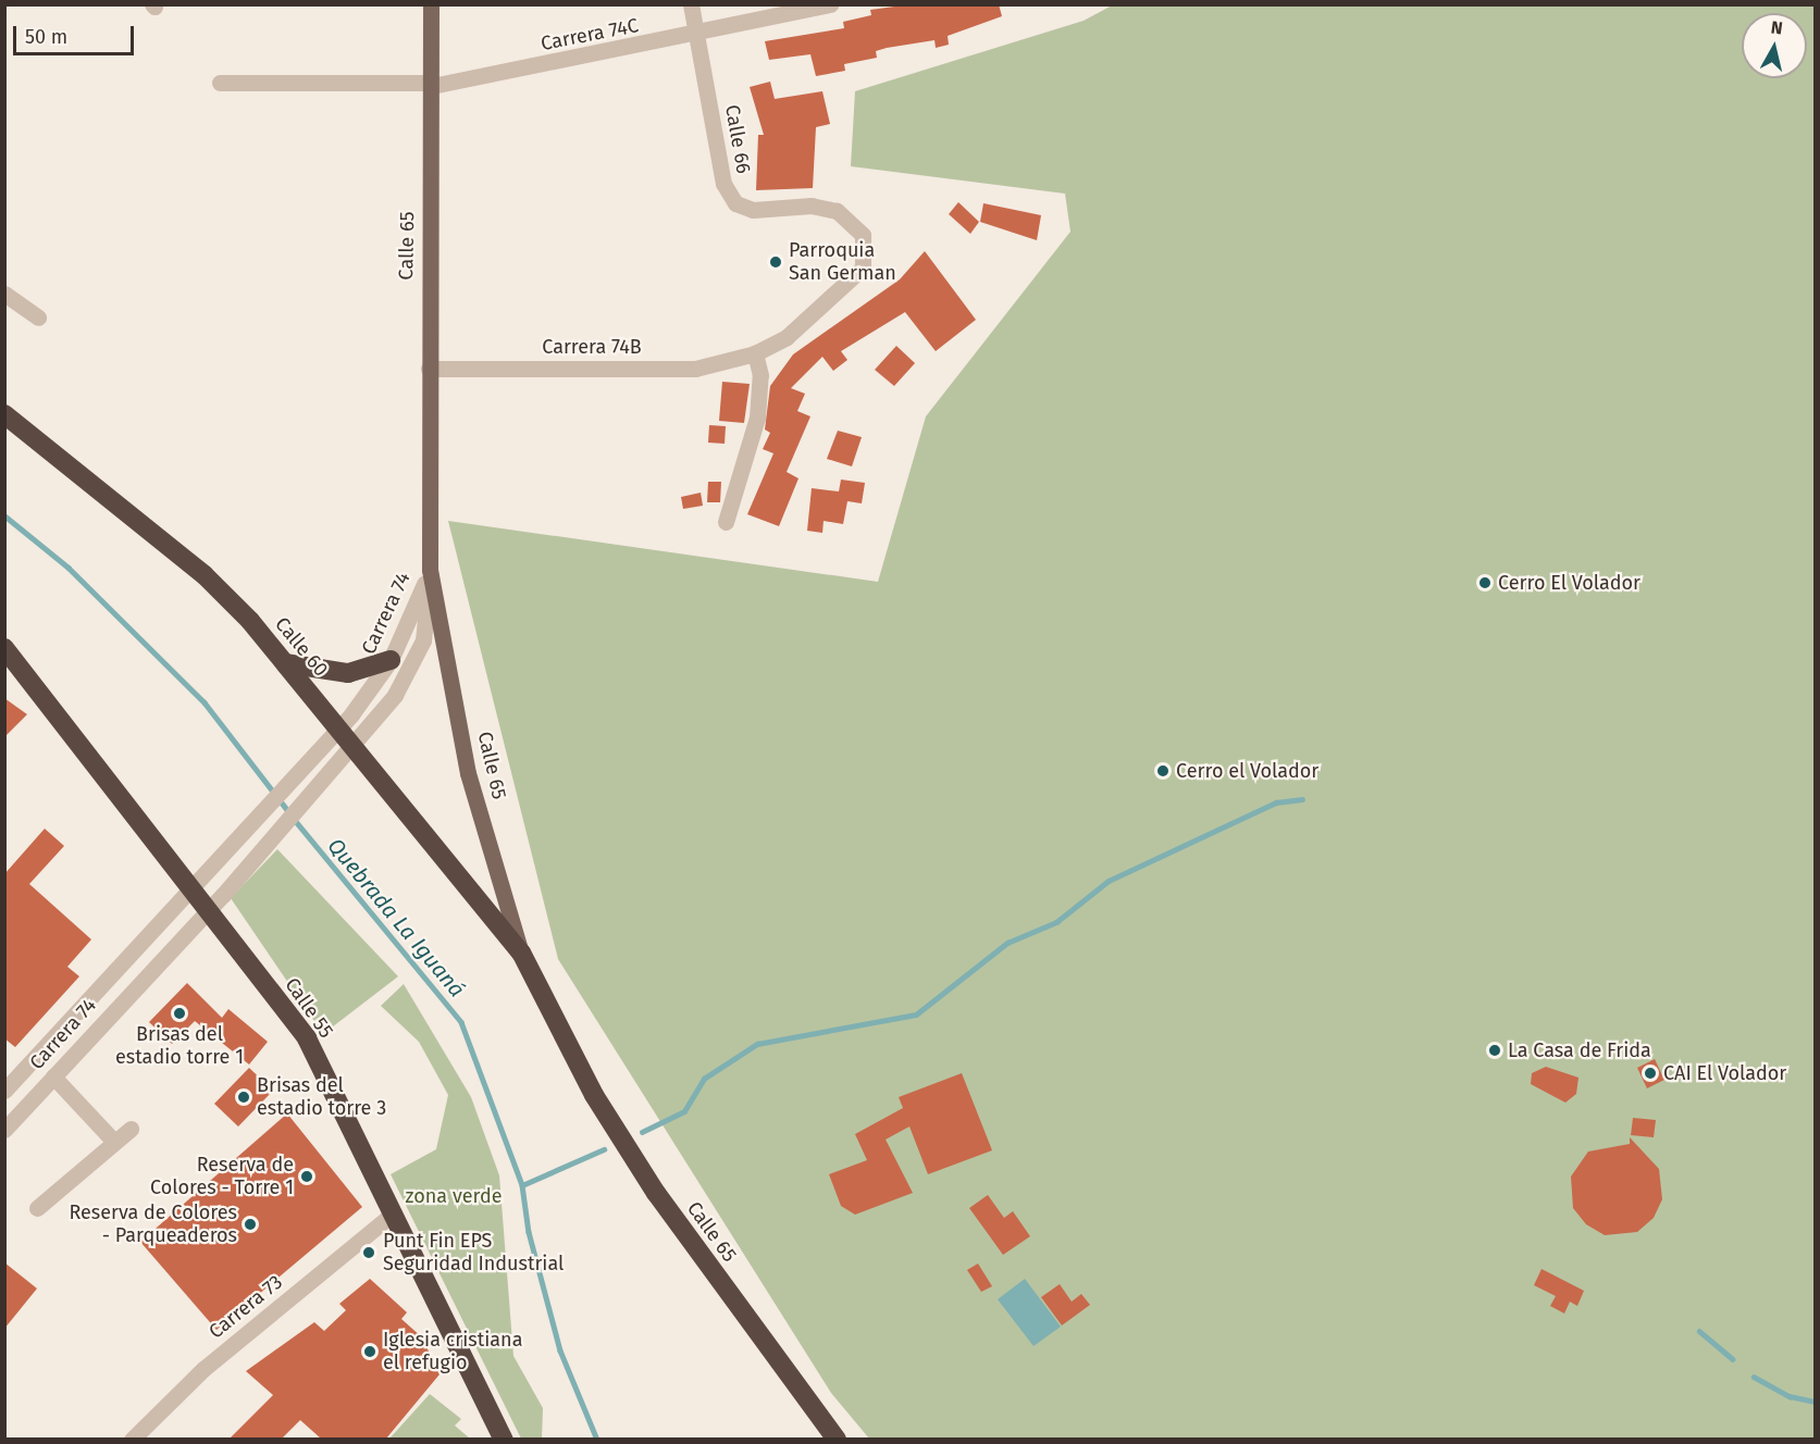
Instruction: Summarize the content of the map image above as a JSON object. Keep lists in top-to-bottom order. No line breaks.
{"streets":{"highway":["Calle 65","Calle 60","Calle 55"],"street":["Carrera 74C","Calle 66","Carrera 74B","Carrera 74","Carrera 73"]},"crossings":[["Carrera 74C","Calle 66"],["Carrera 74C","Calle 65"],["Calle 66","Carrera 74B"],["Calle 65","Carrera 74B"],["Calle 65","Carrera 74"],["Calle 65","Calle 60"],["Carrera 74","Calle 60"],["Carrera 74","Calle 55"],["Calle 55","Carrera 73"]],"water":["Quebrada La Iguaná"],"parks":["zona verde"],"places":["Parroquia San German","Cerro El Volador","Cerro el Volador","Brisas del estadio torre 1","La Casa de Frida","CAI El Volador","Brisas del estadio torre 3","Reserva de Colores - Torre 1","Reserva de Colores - Parqueaderos","Punt Fin EPS Seguridad Industrial","Iglesia cristiana el refugio"],"scale_bar":"50 m","north":"top"}
